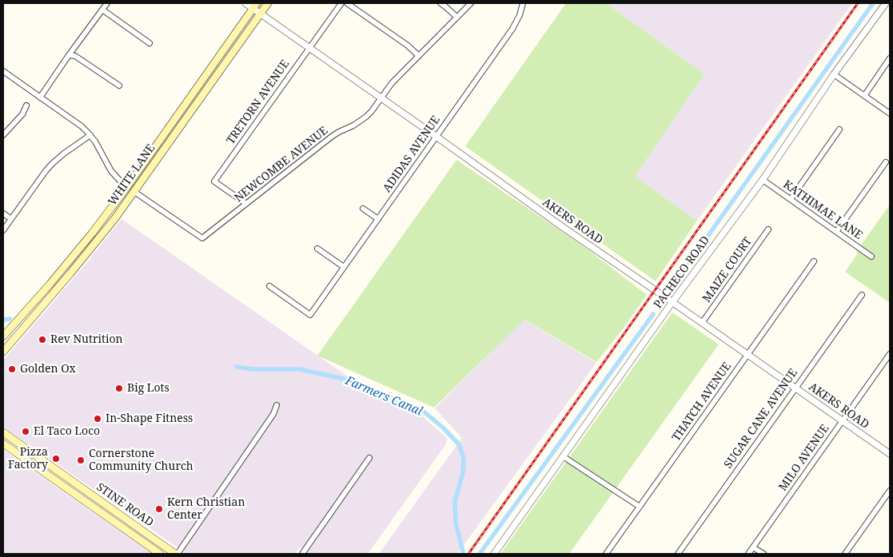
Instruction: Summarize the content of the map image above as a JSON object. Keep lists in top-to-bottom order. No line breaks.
{"streets":{"main road":["WHITE LANE","STINE ROAD"],"street":["TRETORN AVENUE","ADIDAS AVENUE","NEWCOMBE AVENUE","KATHIMAE LANE","AKERS ROAD","MAIZE COURT","PACHECO ROAD","THATCH AVENUE","SUGAR CANE AVENUE","MILO AVENUE"]},"crossings":[["TRETORN AVENUE","NEWCOMBE AVENUE"],["TRETORN AVENUE","AKERS ROAD"],["ADIDAS AVENUE","AKERS ROAD"],["NEWCOMBE AVENUE","WHITE LANE"],["NEWCOMBE AVENUE","AKERS ROAD"],["WHITE LANE","AKERS ROAD"],["KATHIMAE LANE","PACHECO ROAD"],["AKERS ROAD","MAIZE COURT"],["AKERS ROAD","PACHECO ROAD"],["AKERS ROAD","THATCH AVENUE"],["AKERS ROAD","SUGAR CANE AVENUE"],["AKERS ROAD","MILO AVENUE"]],"water":["Farmers Canal"],"places":["Rev Nutrition","Golden Ox","Big Lots","In-Shape Fitness","El Taco Loco","Pizza Factory","Cornerstone Community Church","Kern Christian Center"]}
